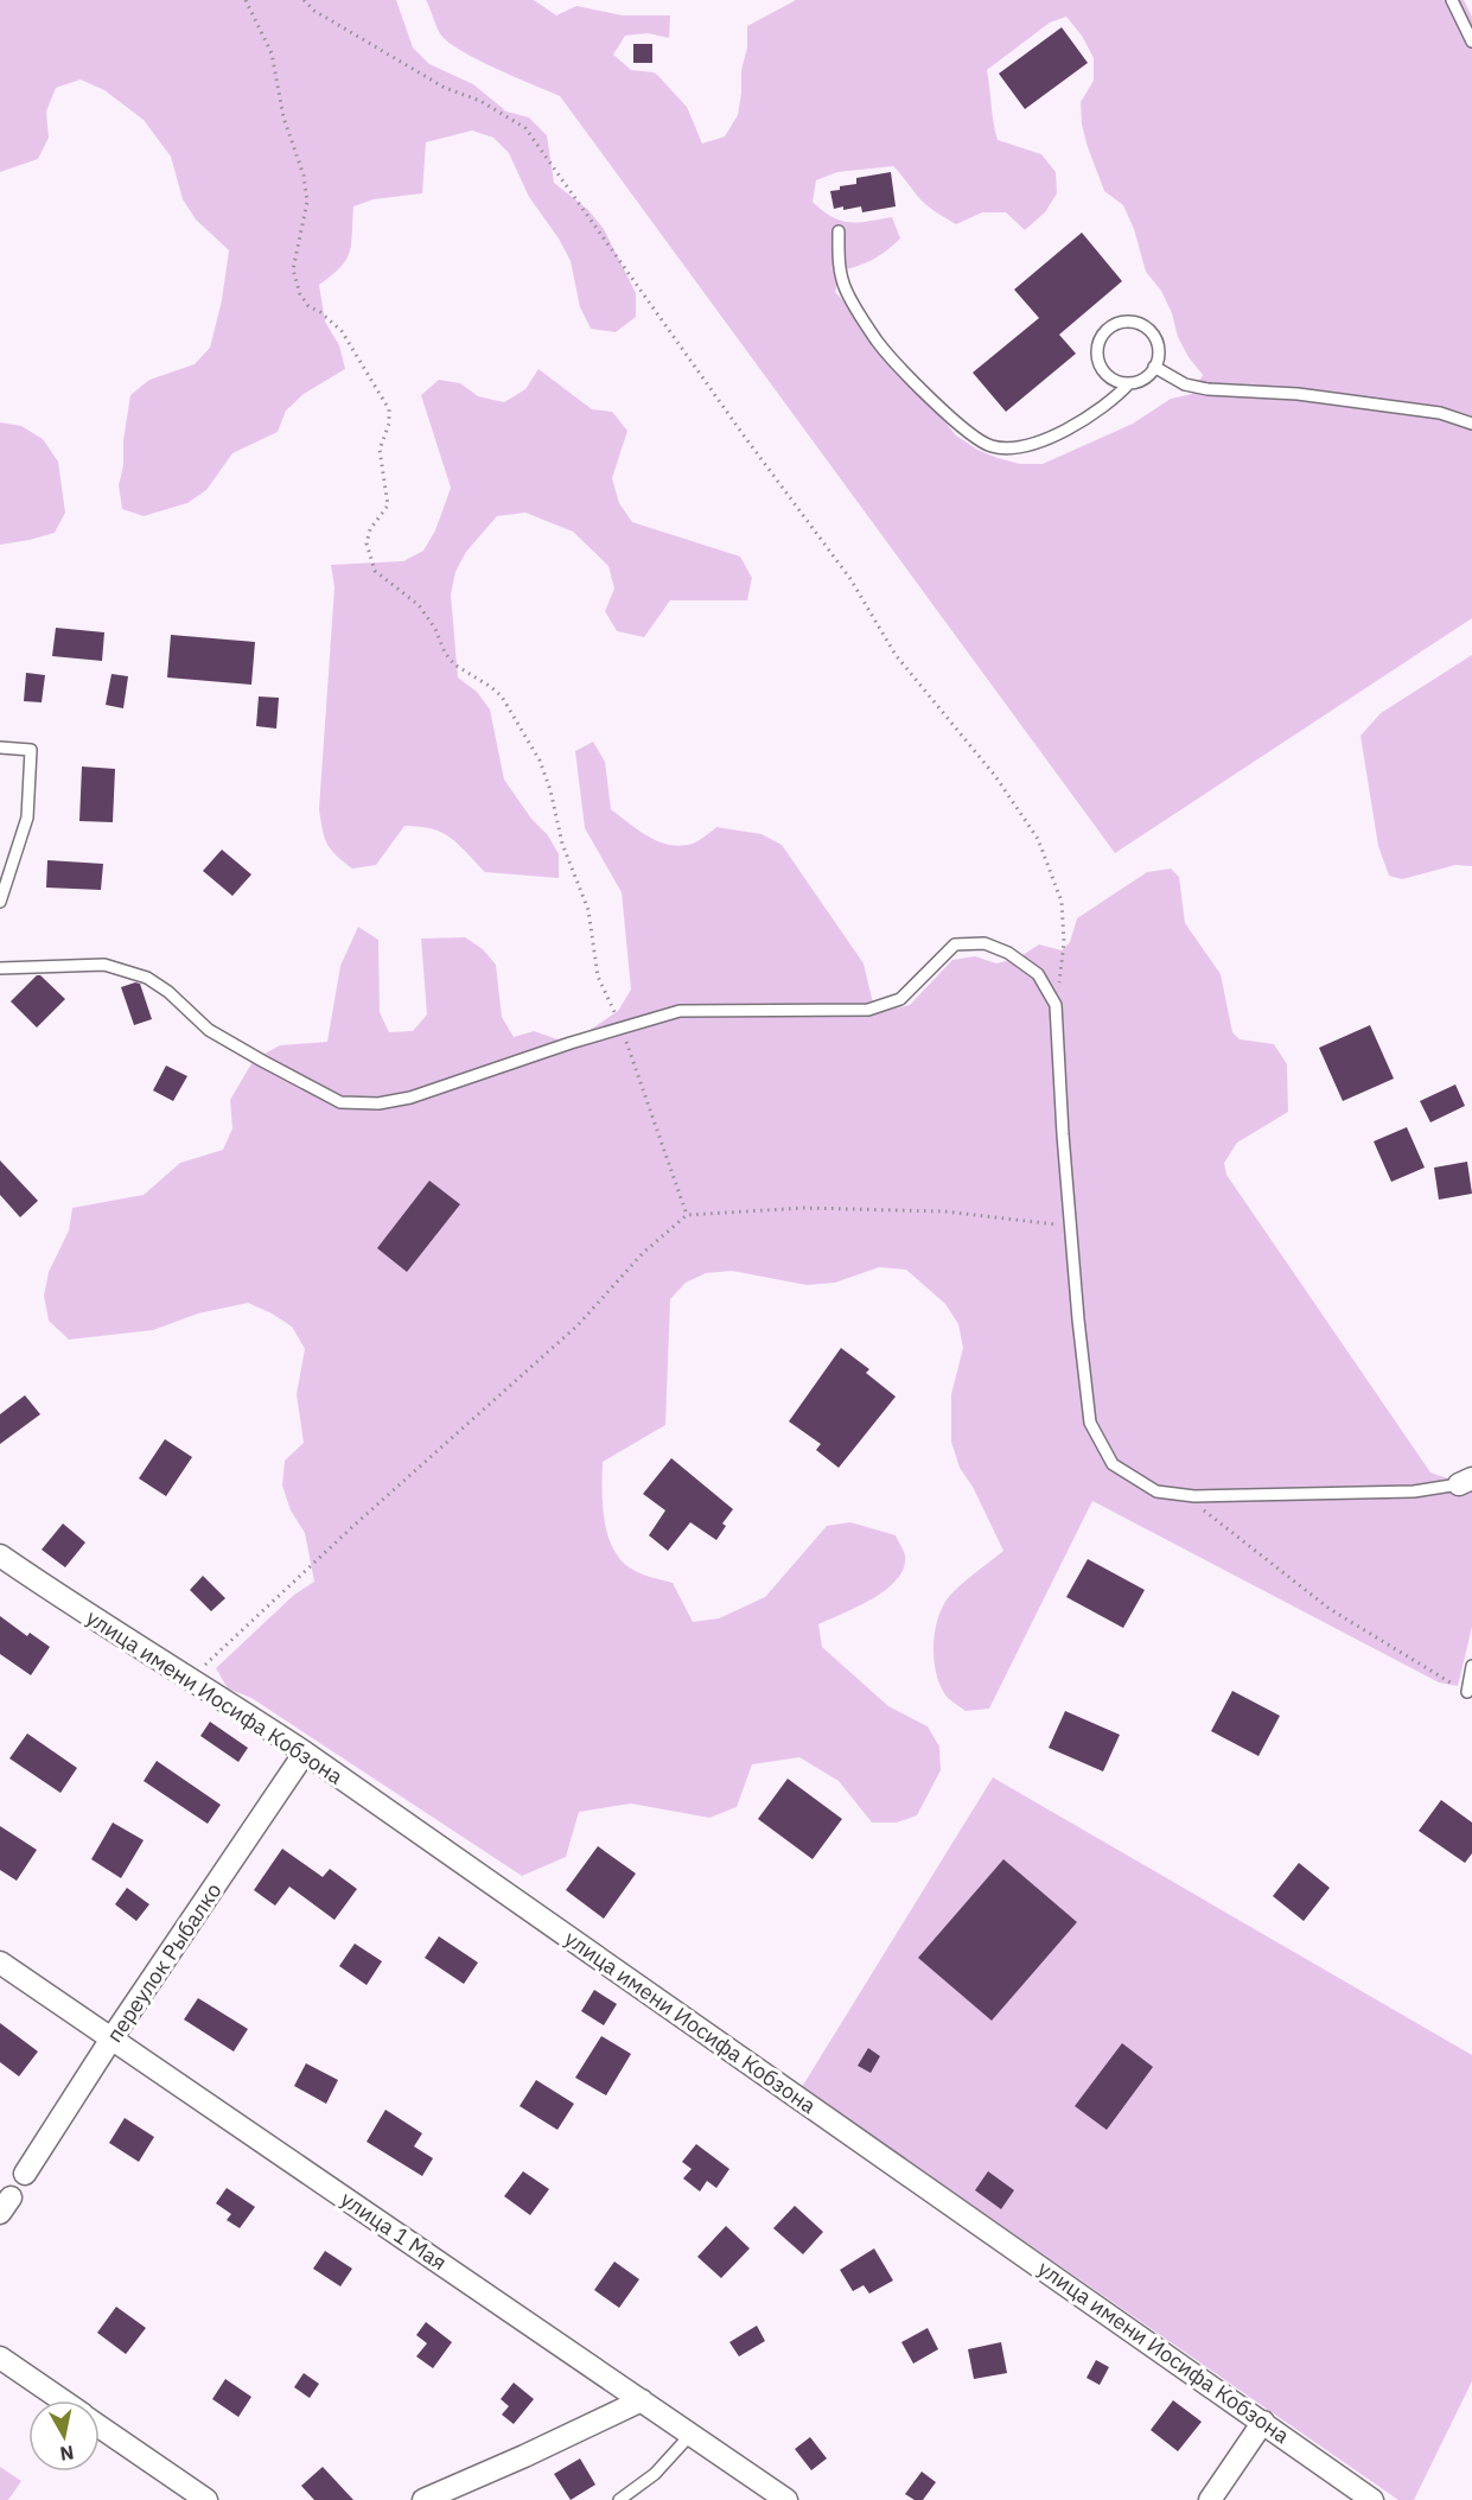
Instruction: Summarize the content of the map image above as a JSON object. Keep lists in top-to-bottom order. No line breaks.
{"streets":{"street":["улица имени Иосифа Кобзона","переулок Рыбалко","улица 1 Мая"]},"crossings":[["улица имени Иосифа Кобзона","переулок Рыбалко"],["переулок Рыбалко","улица 1 Мая"]],"north":"bottom"}
